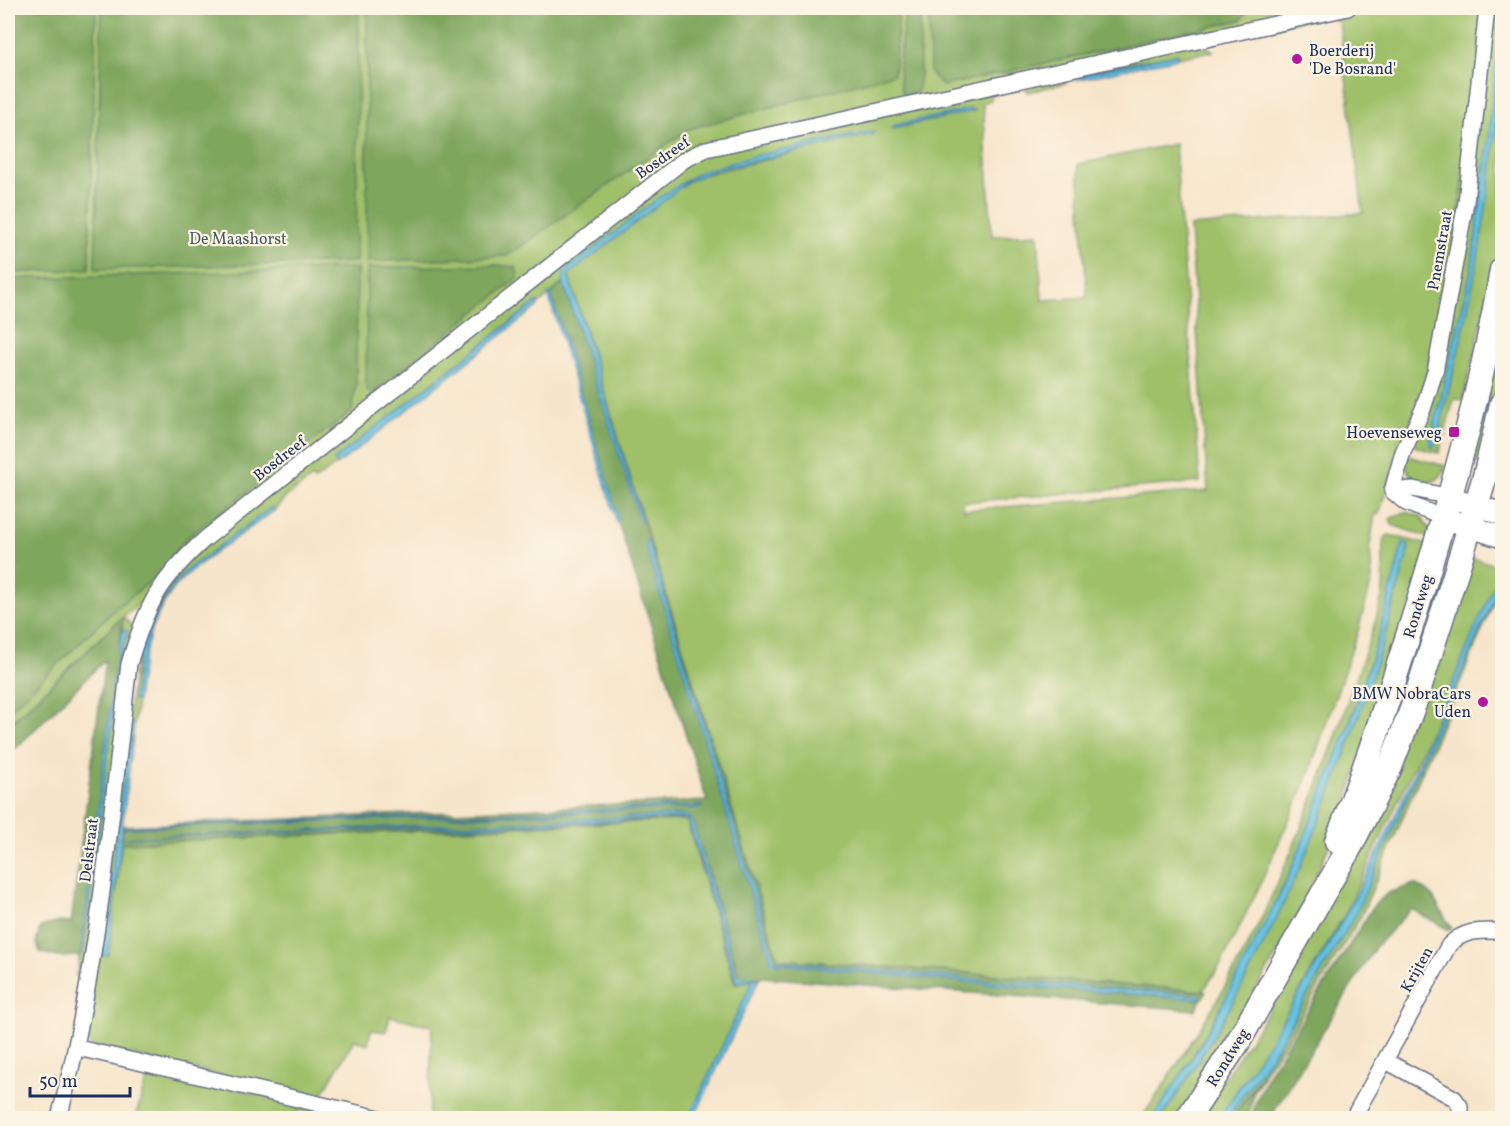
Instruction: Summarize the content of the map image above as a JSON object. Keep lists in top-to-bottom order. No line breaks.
{"streets":{"main road":["Rondweg"],"street":["Bosdreef","Pnemstraat","Delstraat","Krijten"]},"crossings":[["Bosdreef","Delstraat"]],"parks":["De Maashorst"],"places":{"other":["Boerderij 'De Bosrand'","BMW NobraCars Uden"],"transit":["Hoevenseweg"]},"scale_bar":"50 m"}
